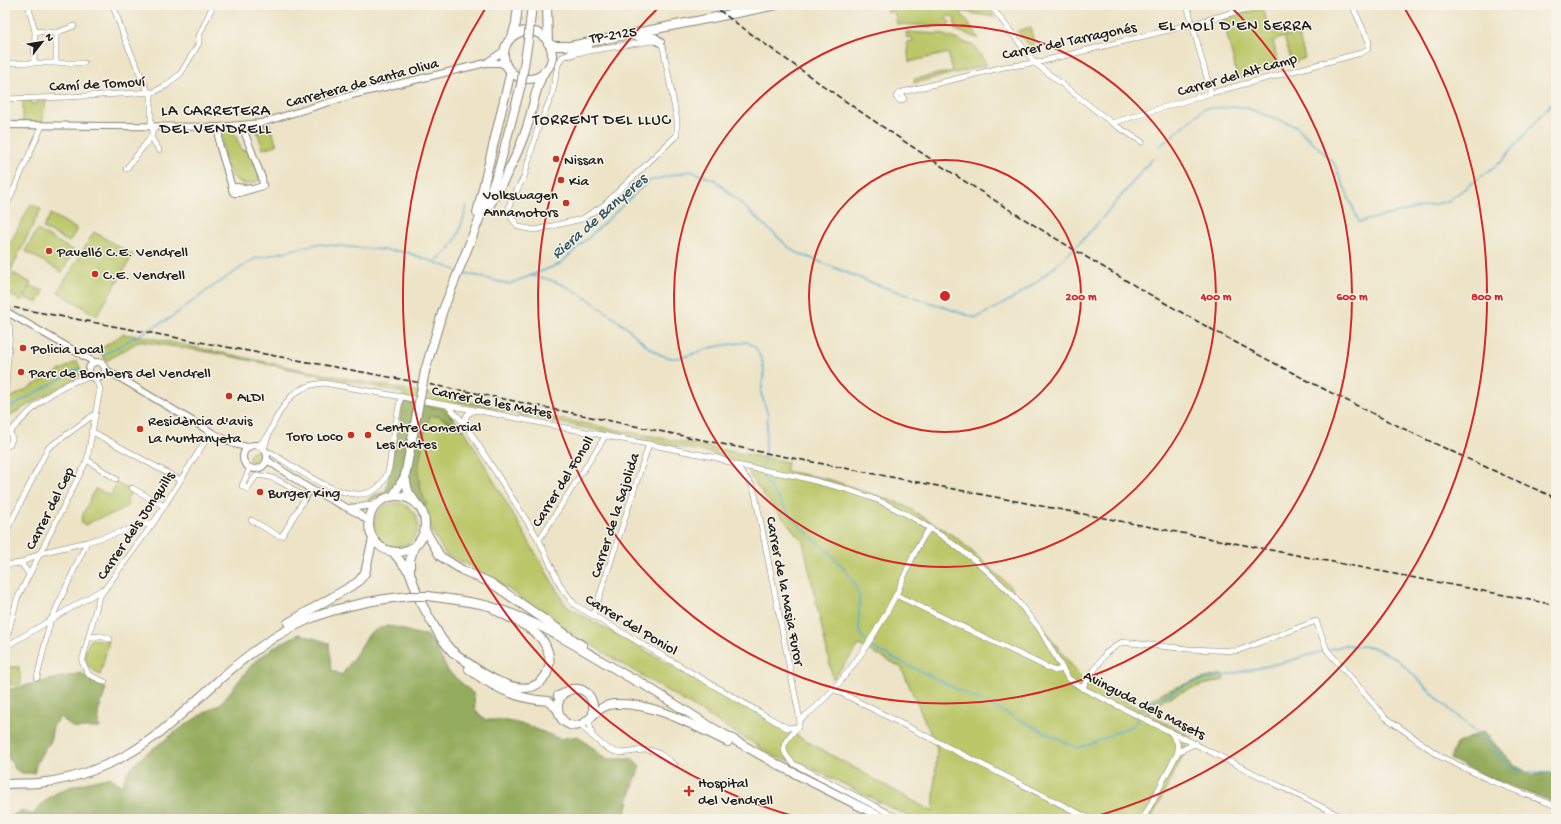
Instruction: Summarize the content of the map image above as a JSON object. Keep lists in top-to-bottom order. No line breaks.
{"streets":{"main road":["TP-2125"],"street":["Carrer del Tarragonés","Carrer del Alt Camp","Carretera de Santa Oliva","Camí de Tomoví","Carrer de les Mates","Carrer del Fonoll","Carrer del Cep","Carrer de la Sajolida","Carrer dels Jonquills","Carrer de la Masia Furor","Carrer del Poniol","Avinguda dels Masets"]},"crossings":[["Carrer de les Mates","Carrer del Fonoll"],["Carrer de les Mates","Carrer de la Sajolida"],["Carrer de les Mates","Carrer de la Masia Furor"],["Carrer de les Mates","Carrer del Poniol"],["Carrer de les Mates","Avinguda dels Masets"],["Carrer del Fonoll","Carrer del Poniol"],["Carrer de la Sajolida","Carrer del Poniol"],["Carrer de la Masia Furor","Carrer del Poniol"],["Carrer de la Masia Furor","Avinguda dels Masets"]],"districts":["EL MOLÍ D'EN SERRA","LA CARRETERA DEL VENDRELL","TORRENT DEL LLUC"],"water":["Riera de Banyeres"],"places":{"other":["Nissan","Kia","Volkswagen Annamotors","Pavelló C.E. Vendrell","C.E. Vendrell","Policia Local","Parc de Bombers del Vendrell","ALDI","Residència d'avis La Muntanyeta","Toro Loco","Centre Comercial Les Mates","Burger King"],"health":["Hospital del Vendrell"]},"north":"top right","rings":["200 m","400 m","600 m","800 m"]}
